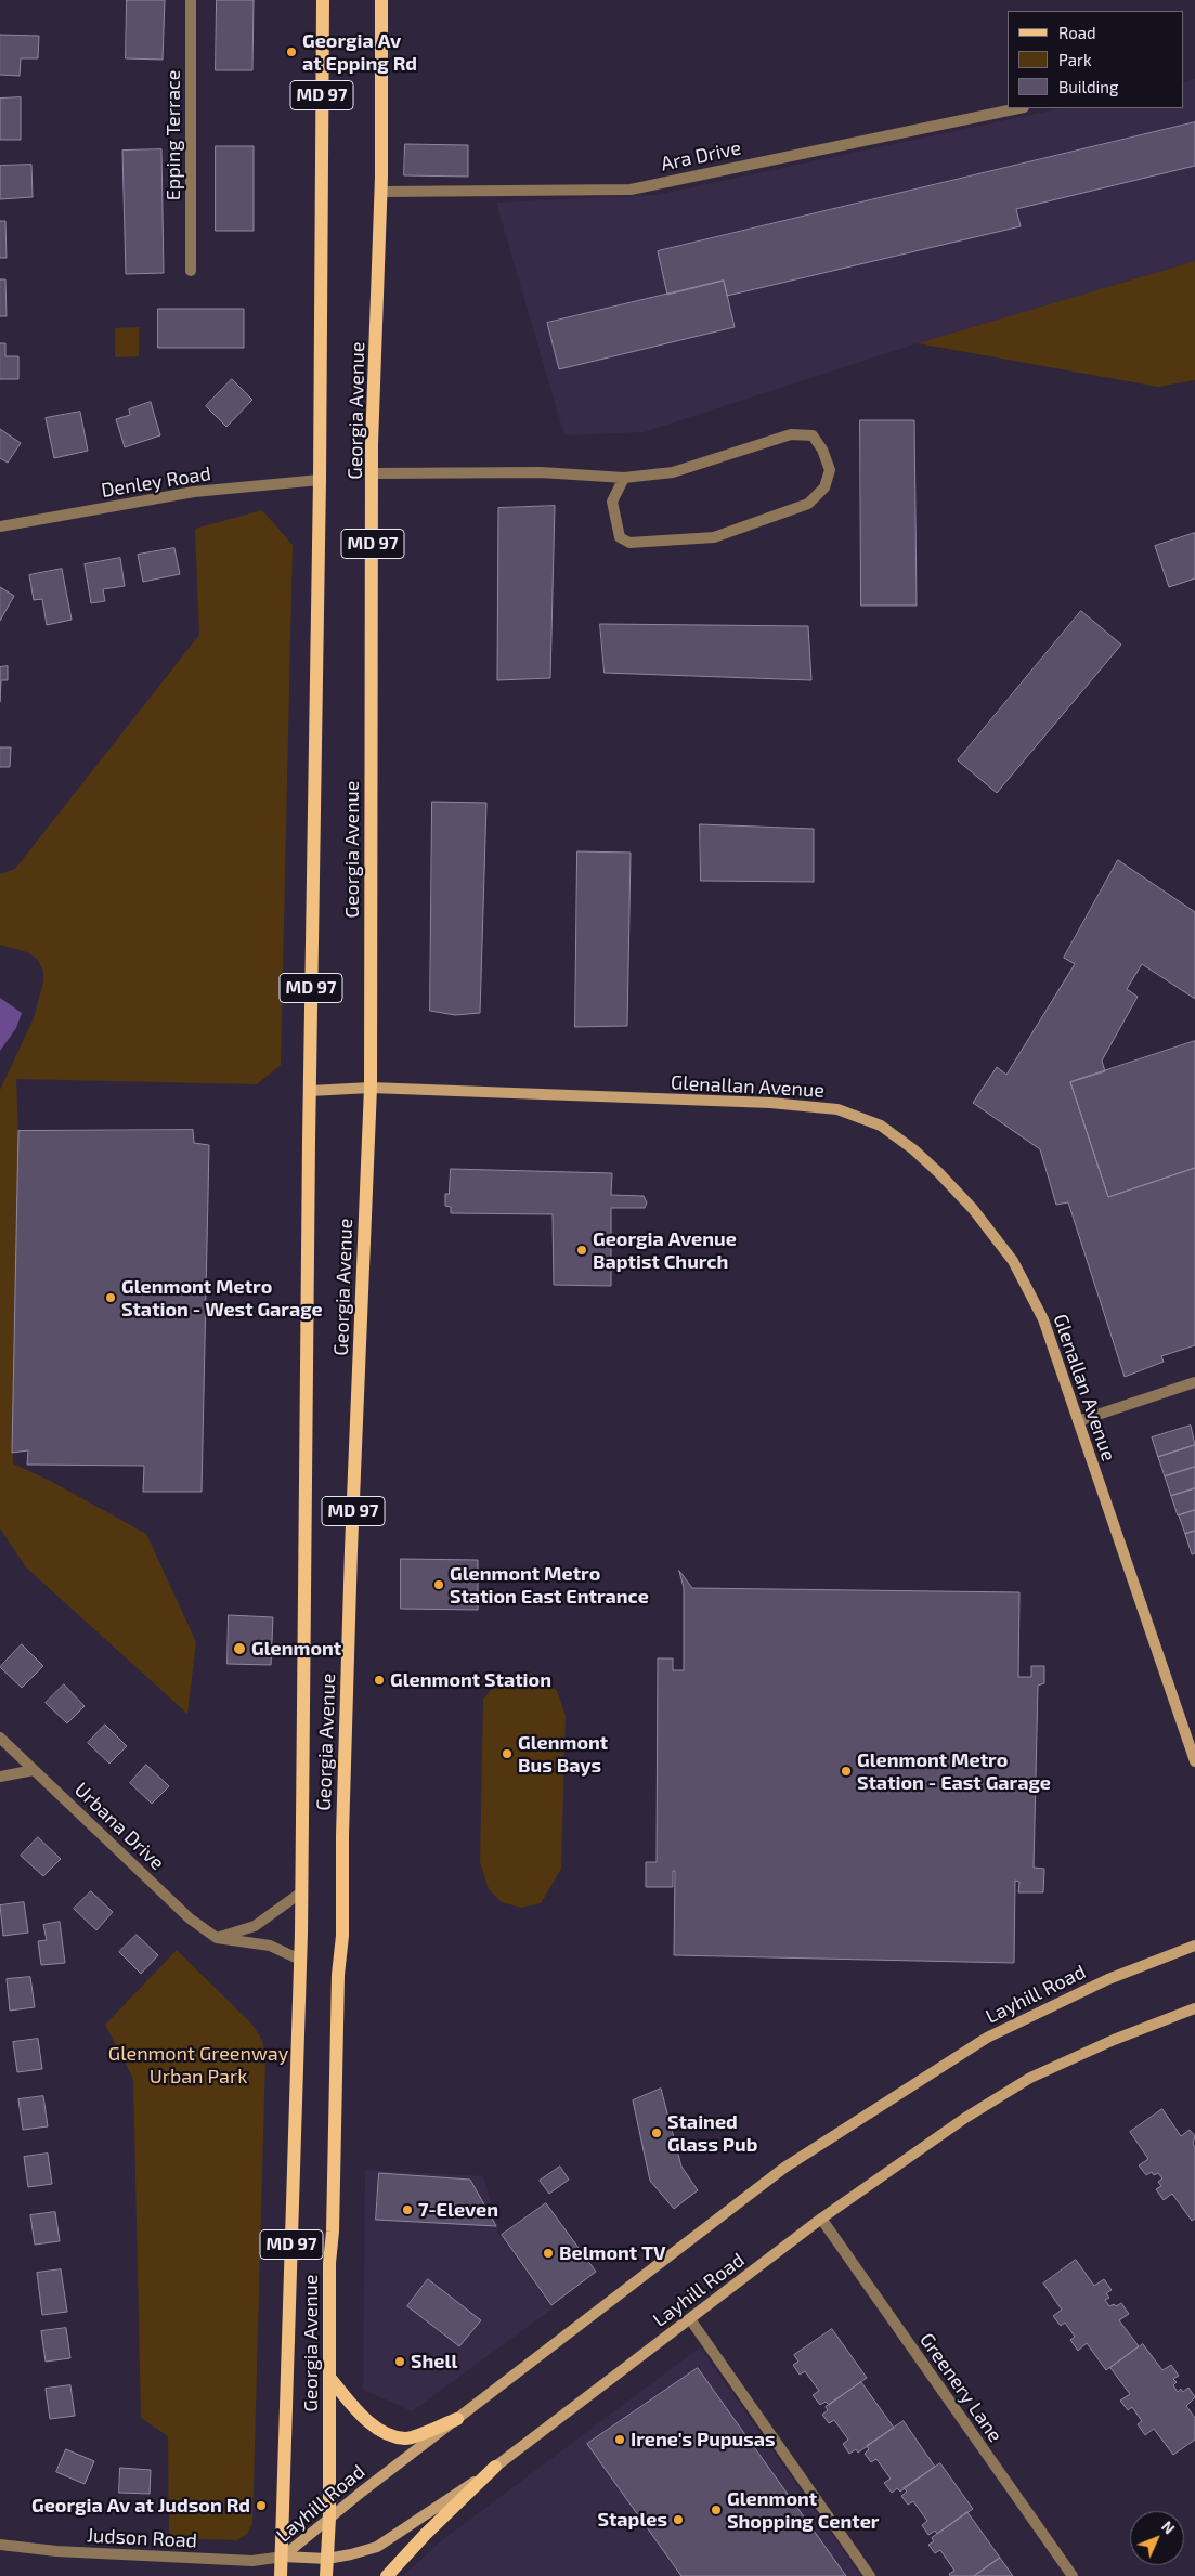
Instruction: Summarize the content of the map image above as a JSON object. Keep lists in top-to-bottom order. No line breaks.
{"streets":{"main road":["MD 97","Georgia Avenue","Glenallan Avenue","Layhill Road"],"street":["Epping Terrace","Ara Drive","Denley Road","Urbana Drive","Greenery Lane","Judson Road"]},"crossings":[["Ara Drive","Georgia Avenue"],["Georgia Avenue","Denley Road"],["Georgia Avenue","Glenallan Avenue"],["Georgia Avenue","Urbana Drive"],["Georgia Avenue","Layhill Road"],["Georgia Avenue","Judson Road"],["Layhill Road","Greenery Lane"],["Layhill Road","Judson Road"]],"parks":["Glenmont Greenway Urban Park"],"places":["Georgia Av at Epping Rd","Georgia Avenue Baptist Church","Glenmont Metro Station - West Garage","Glenmont Metro Station East Entrance","Glenmont","Glenmont Station","Glenmont Bus Bays","Glenmont Metro Station - East Garage","Stained Glass Pub","7-Eleven","Belmont TV","Shell","Irene's Pupusas","Georgia Av at Judson Rd","Glenmont Shopping Center","Staples"],"legend":["Road","Park","Building"],"north":"top right"}
